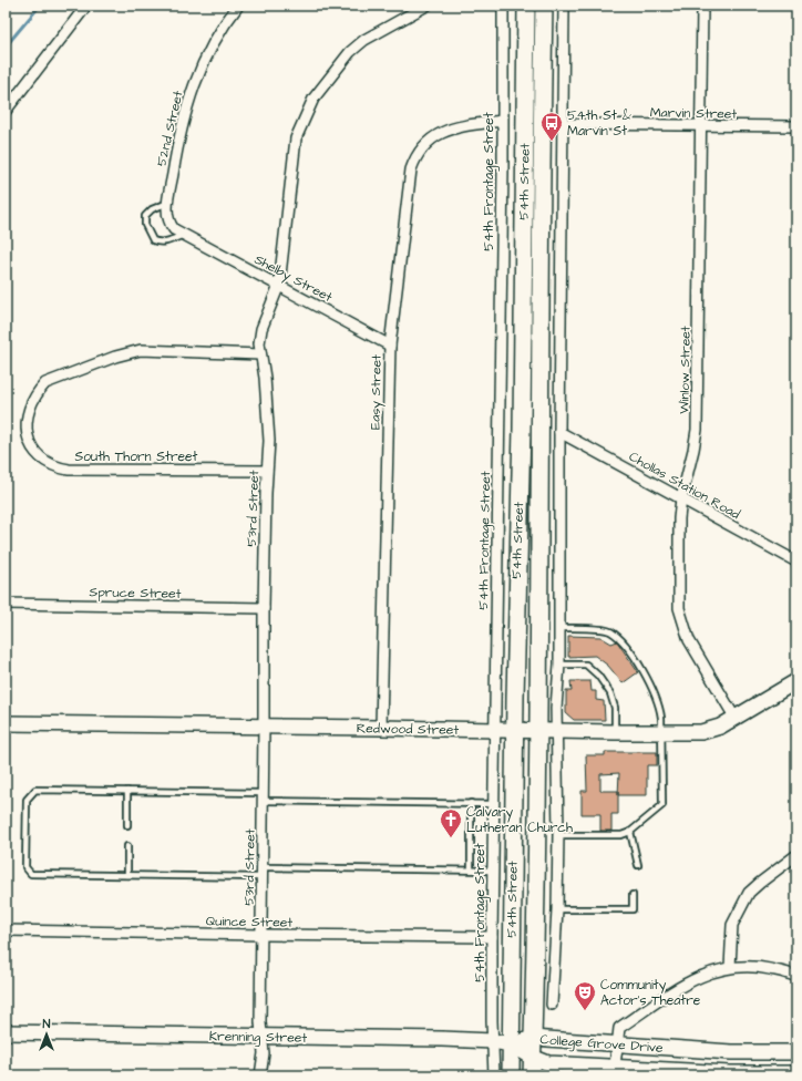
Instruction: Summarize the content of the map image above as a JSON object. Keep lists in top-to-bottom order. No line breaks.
{"streets":{"main road":["54th Street"],"street":["Marvin Street","52nd Street","54th Frontage Street","Shelby Street","Winlow Street","Easy Street","South Thorn Street","Chollas Station Road","53rd Street","Spruce Street","Redwood Street","Quince Street","Krenning Street","College Grove Drive"]},"crossings":[["Marvin Street","Winlow Street"],["52nd Street","Shelby Street"],["54th Frontage Street","Easy Street"],["54th Frontage Street","Redwood Street"],["54th Frontage Street","Quince Street"],["54th Frontage Street","Krenning Street"],["54th Street","Redwood Street"],["54th Street","Krenning Street"],["54th Street","College Grove Drive"],["Shelby Street","Easy Street"],["Shelby Street","53rd Street"],["Winlow Street","Chollas Station Road"],["Winlow Street","Redwood Street"],["Easy Street","Redwood Street"],["South Thorn Street","53rd Street"],["53rd Street","Spruce Street"],["53rd Street","Redwood Street"],["53rd Street","Quince Street"],["53rd Street","Krenning Street"],["Krenning Street","College Grove Drive"]],"places":{"bus stop":["54th St & Marvin St"],"church":["Calvary Lutheran Church"],"theatre":["Community Actor's Theatre"]},"north":"top"}
